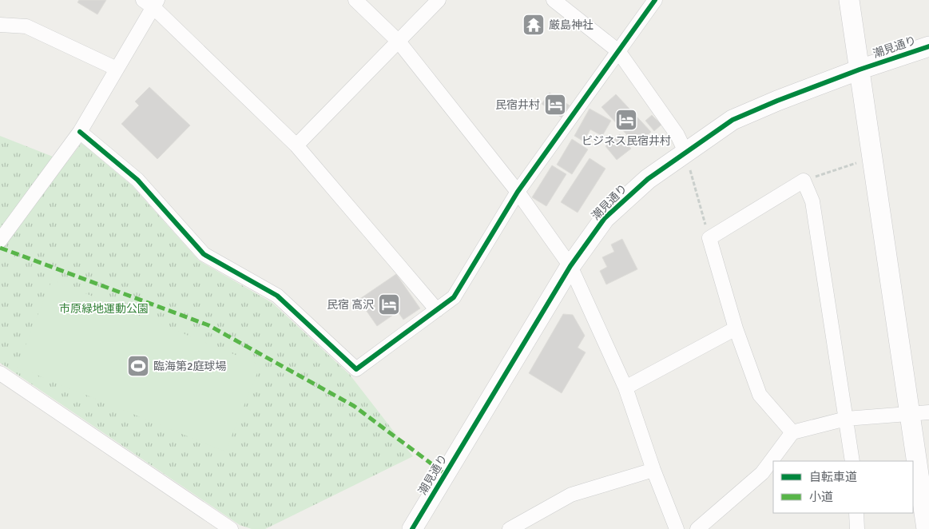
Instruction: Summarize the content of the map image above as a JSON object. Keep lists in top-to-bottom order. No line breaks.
{"streets":{"street":["潮見通り"]},"parks":["市原緑地運動公園"],"places":{"temple":["厳島神社"],"hotel":["民宿井村","ビジネス民宿井村","民宿 高沢"],"sports":["臨海第2庭球場"]},"legend":["自転車道","小道"]}
